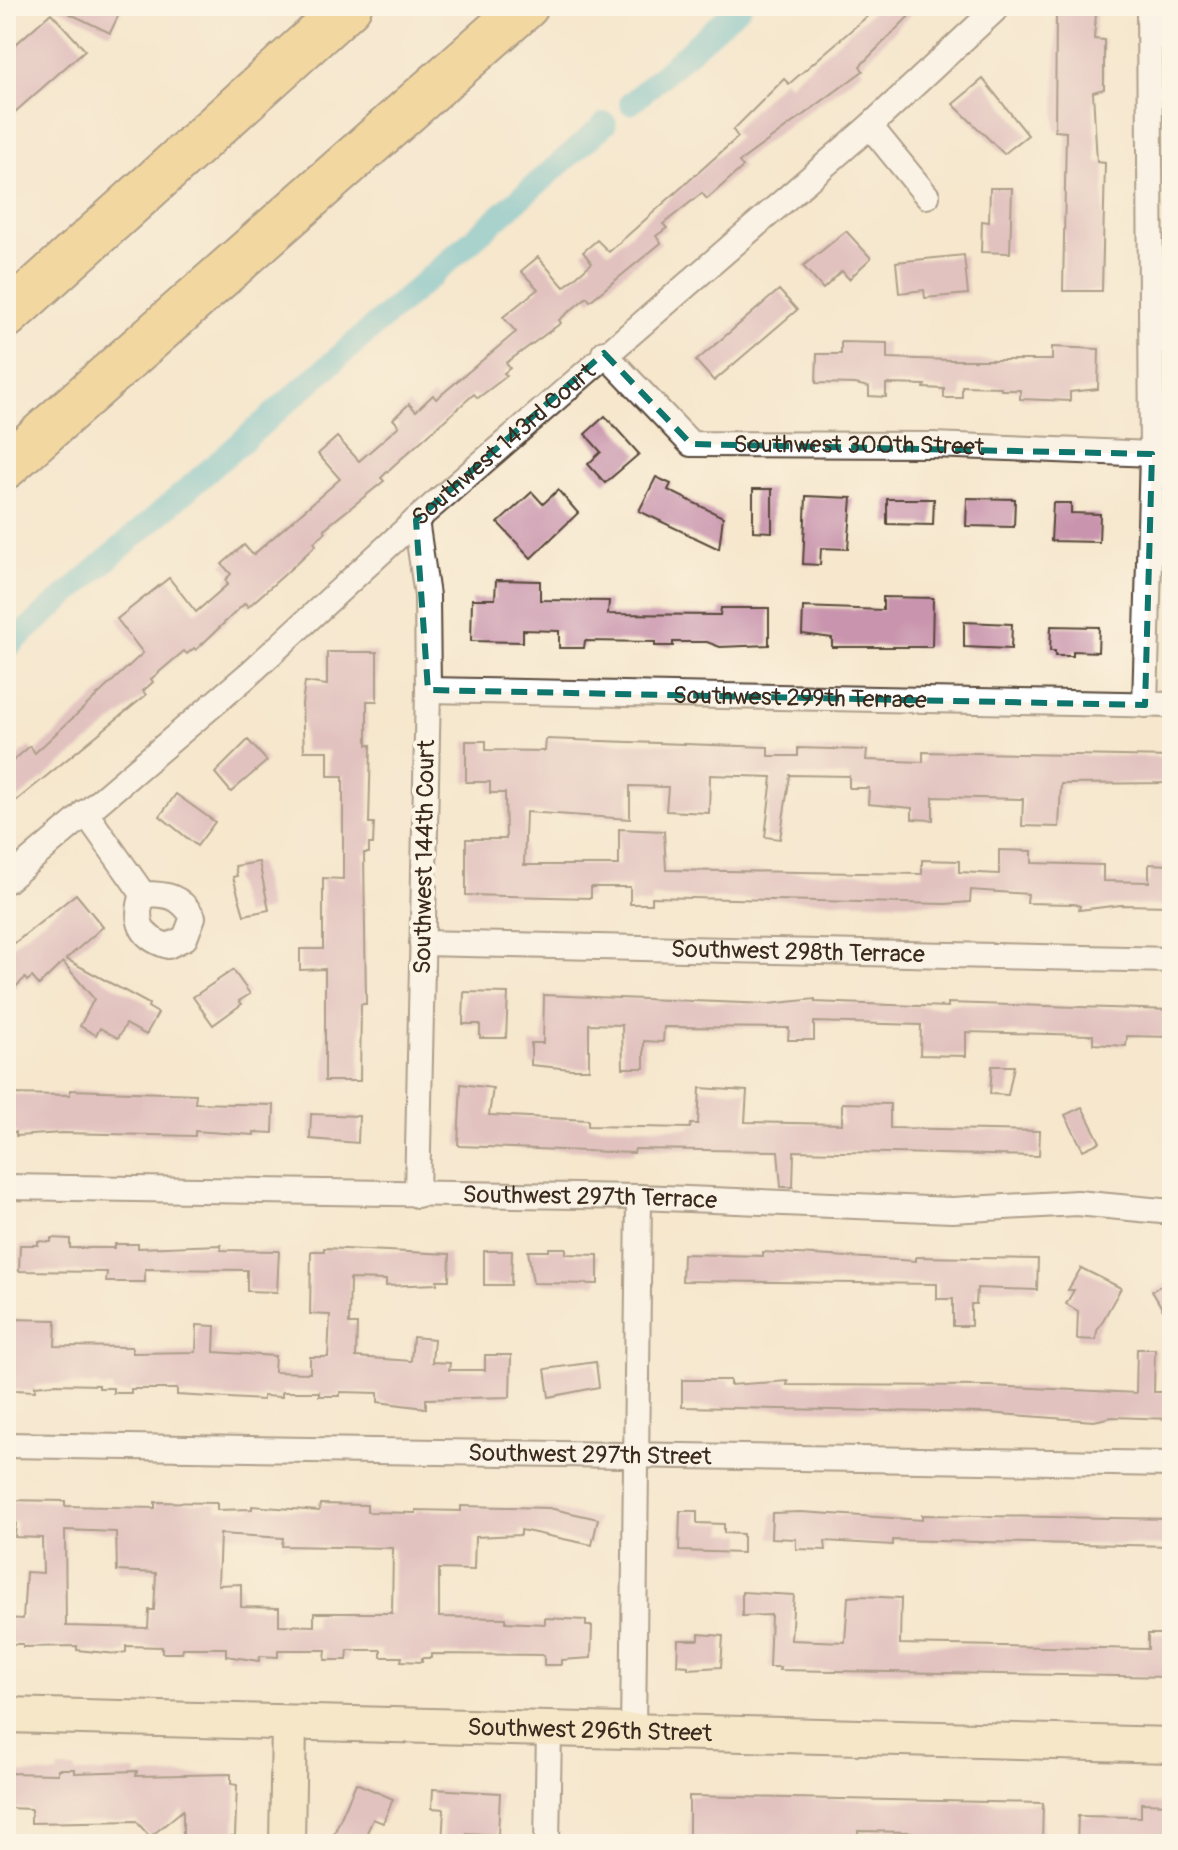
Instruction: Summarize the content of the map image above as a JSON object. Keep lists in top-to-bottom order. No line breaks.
{"streets":{"street":["Southwest 143rd Court","Southwest 300th Street","Southwest 299th Terrace","Southwest 144th Court","Southwest 298th Terrace","Southwest 297th Terrace","Southwest 297th Street","Southwest 296th Street"]},"crossings":[["Southwest 143rd Court","Southwest 300th Street"],["Southwest 143rd Court","Southwest 144th Court"],["Southwest 299th Terrace","Southwest 144th Court"],["Southwest 144th Court","Southwest 298th Terrace"],["Southwest 144th Court","Southwest 297th Terrace"]]}
